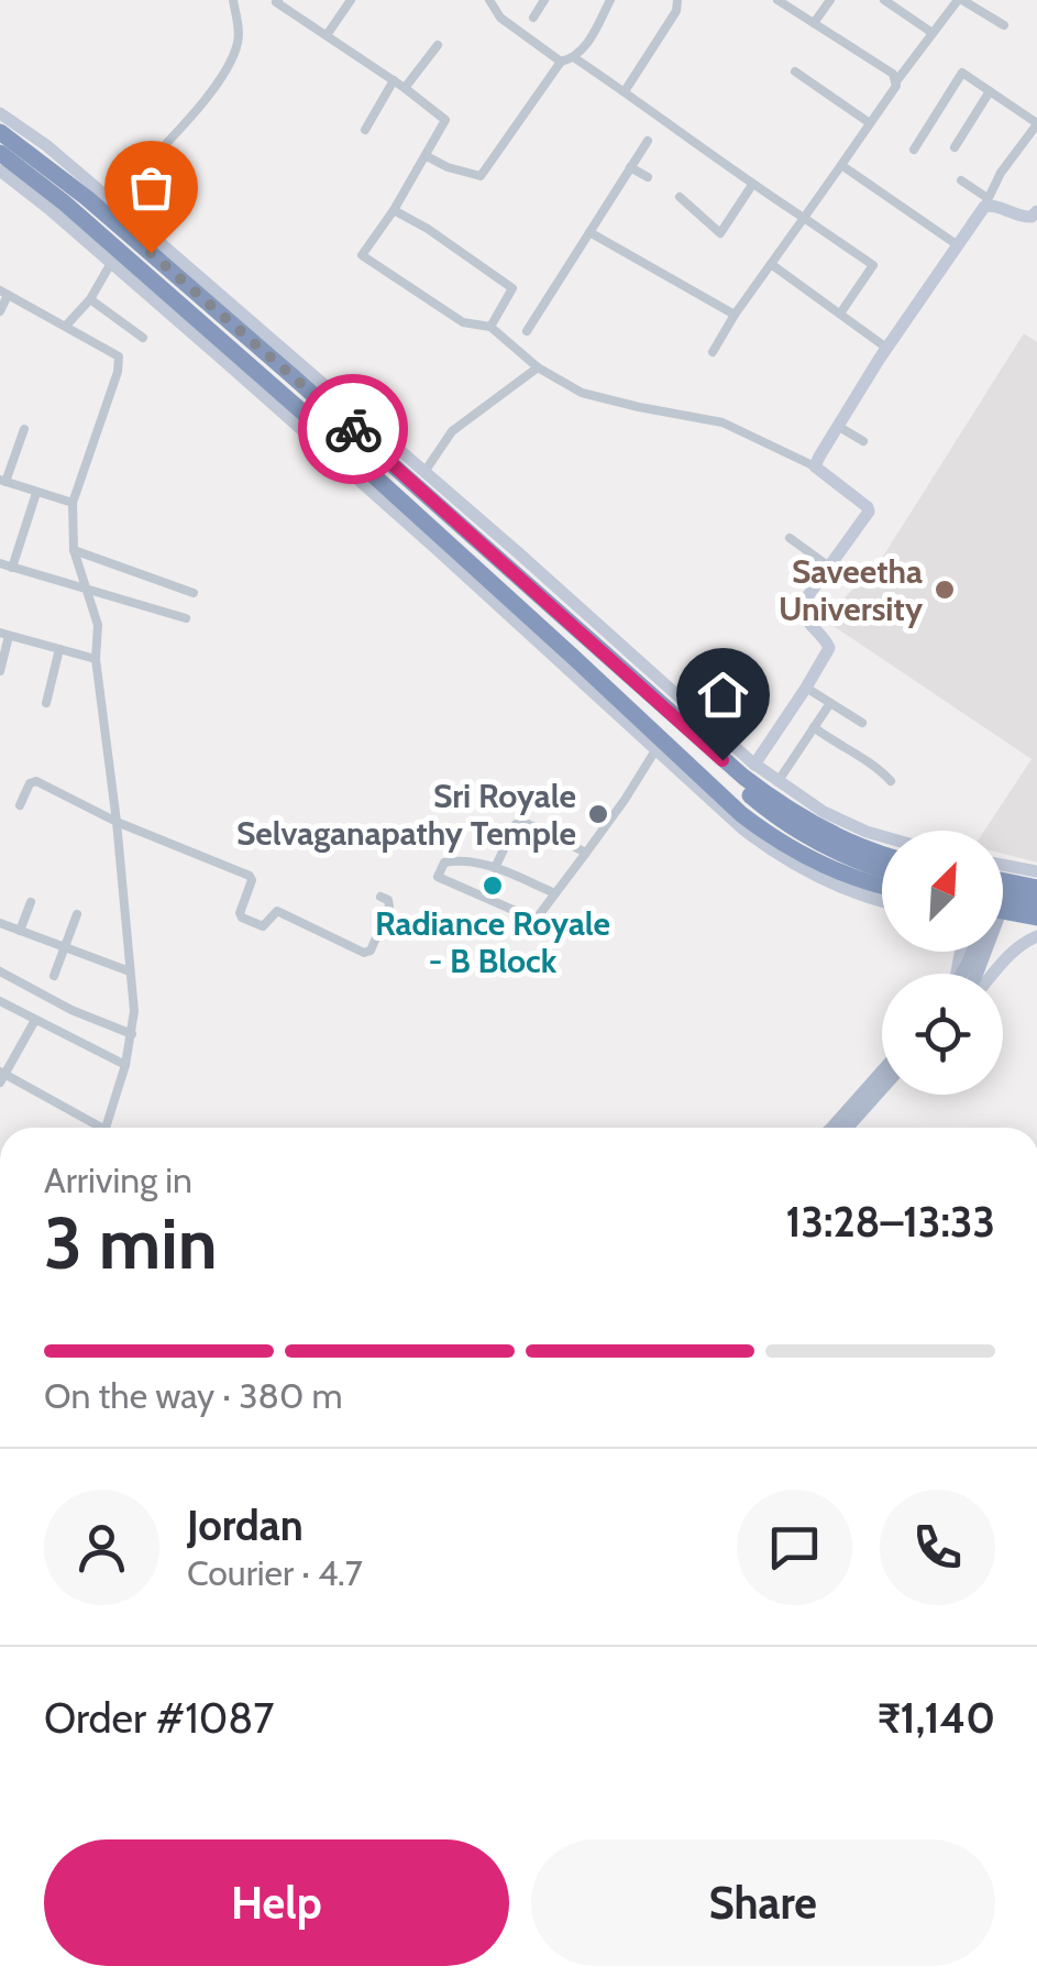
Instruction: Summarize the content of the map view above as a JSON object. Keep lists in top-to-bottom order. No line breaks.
{"places":["Saveetha University","Sri Royale Selvaganapathy Temple","Radiance Royale - B Block"],"north":"top right","page":{"heading":["3 min","Arriving in","13:28–13:33"],"panel":["Jordan","Courier · 4.7","Order #1087","₹1,140"],"bar":"On the way · 380 m","buttons":["Help","Share"]}}
